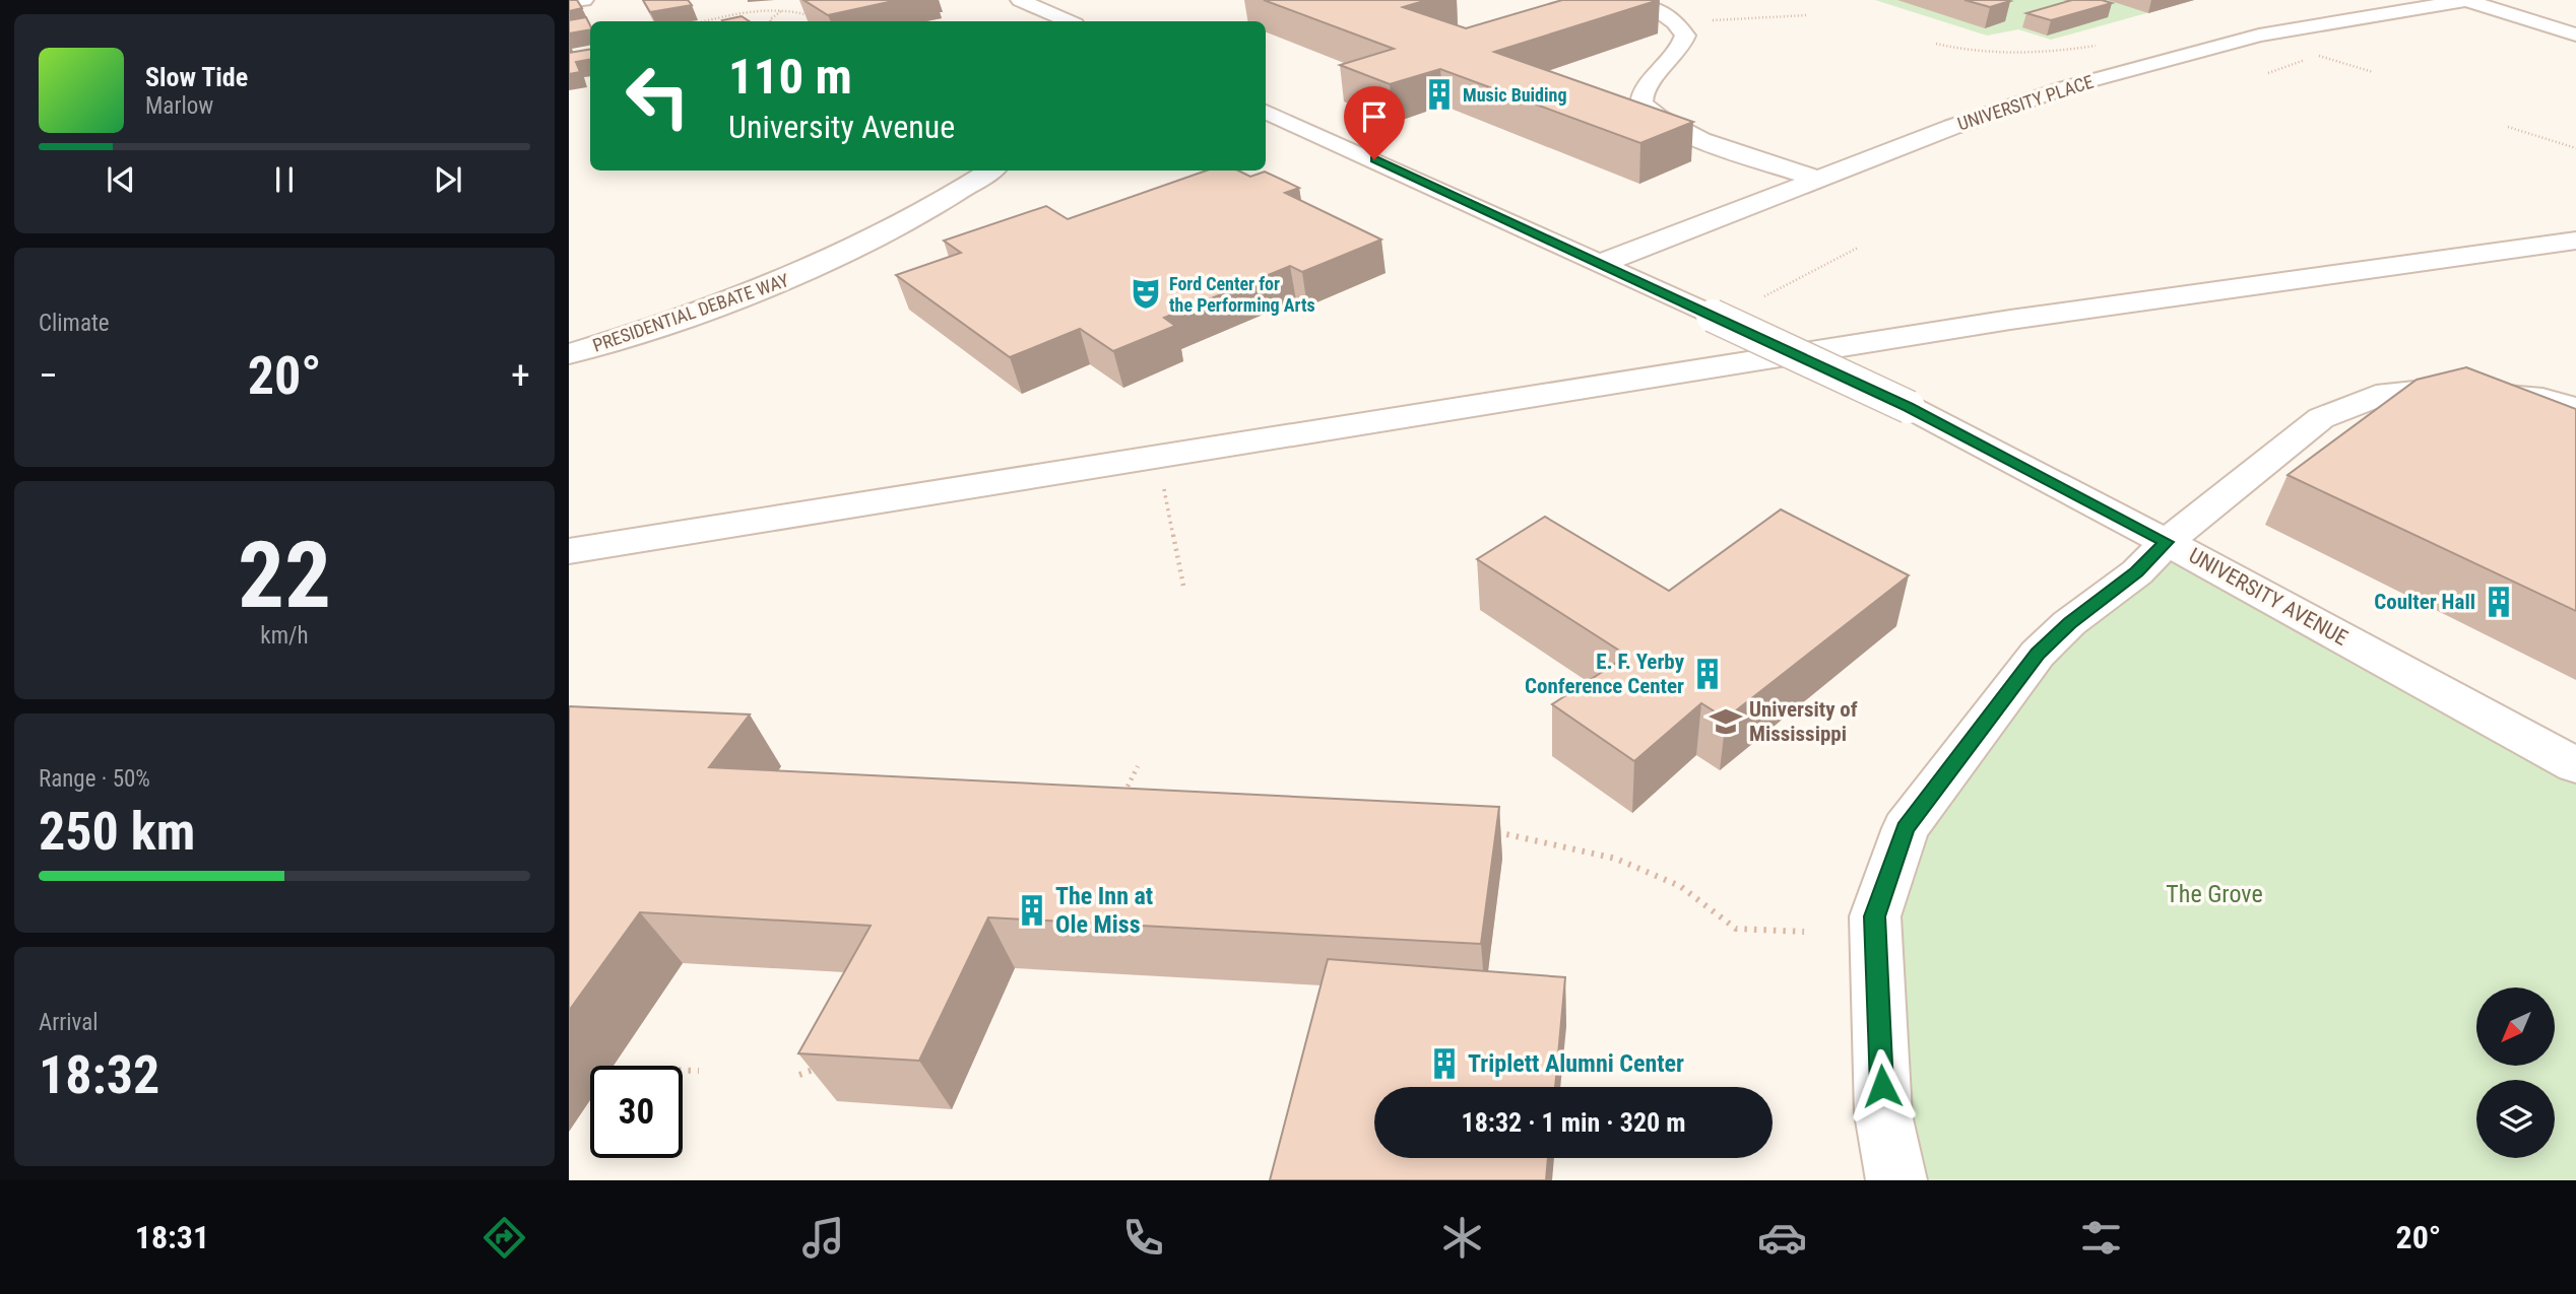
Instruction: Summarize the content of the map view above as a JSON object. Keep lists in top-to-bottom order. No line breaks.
{"streets":{"street":["UNIVERSITY PLACE","PRESIDENTIAL DEBATE WAY","UNIVERSITY AVENUE"]},"crossings":[["UNIVERSITY PLACE","UNIVERSITY AVENUE"]],"parks":["The Grove"],"places":{"building":["Music Buiding","Coulter Hall","E. F. Yerby Conference Center","The Inn at Ole Miss","Triplett Alumni Center"],"theatre":["Ford Center for the Performing Arts"],"school or university":["University of Mississippi"]},"north":"bottom left","page":{"turn":["110 m","University Avenue"],"song":["Slow Tide","Marlow"],"tile":["Climate",["22","km/h"],["Range · 50%","250 km"],["Arrival","18:32"]],"heat":["−","20°","+"],"limit":"30","trip":"18:32 · 1 min · 320 m","tabs":["18:31","20°"]}}
